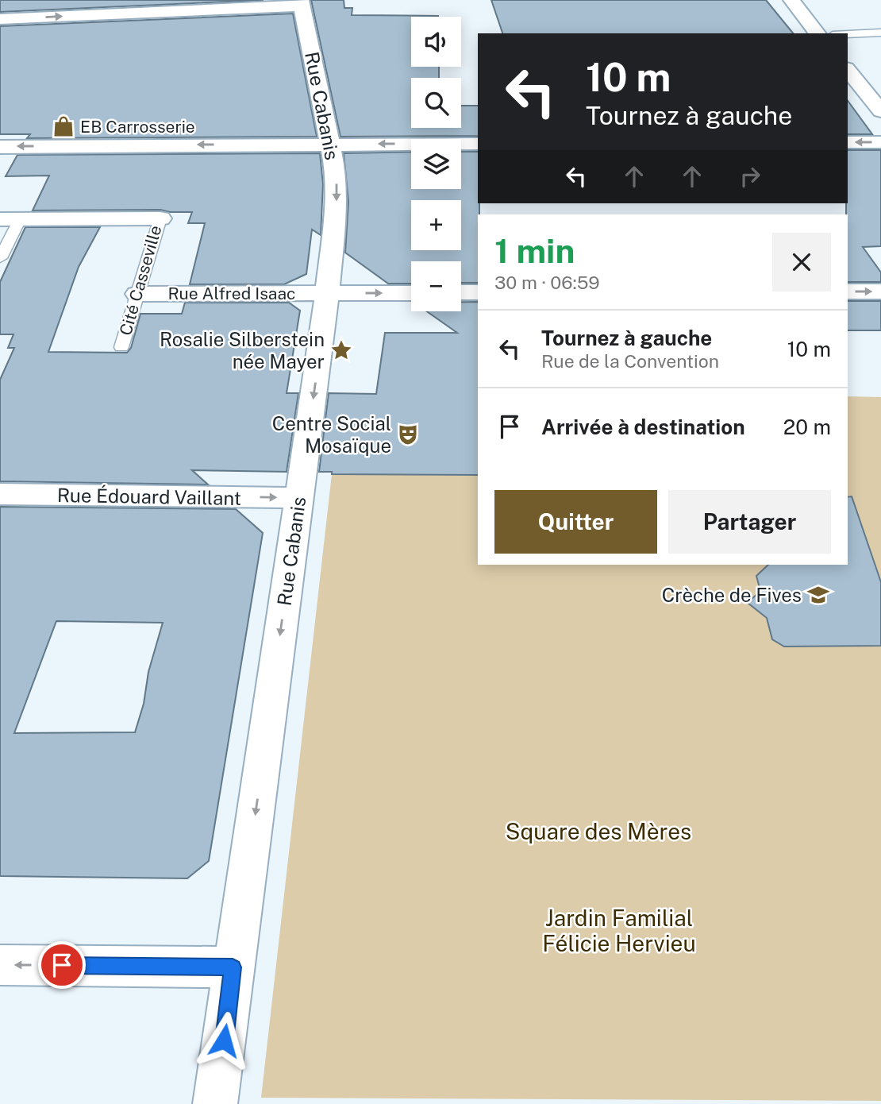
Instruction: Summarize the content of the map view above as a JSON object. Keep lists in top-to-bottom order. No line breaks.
{"streets":{"street":["Rue Cabanis","Cité Casseville","Rue Alfred Isaac","Rue Édouard Vaillant"]},"crossings":[["Rue Cabanis","Rue Alfred Isaac"],["Rue Cabanis","Rue Édouard Vaillant"],["Cité Casseville","Rue Alfred Isaac"]],"one_way":["Rue Cabanis","Rue Édouard Vaillant"],"parks":["Square des Mères","Jardin Familial Félicie Hervieu"],"places":{"shop":["EB Carrosserie"],"place":["Rosalie Silberstein née Mayer"],"theatre":["Centre Social Mosaïque"],"school or university":["Crèche de Fives"]},"page":{"map_buttons":["+","−"],"turn":["10 m","Tournez à gauche"],"heading":["1 min","30 m · 06:59"],"list":[{"name":"Tournez à gauche","note":"Rue de la Convention","value":"10 m"},{"name":"Arrivée à destination","value":"20 m"}],"buttons":["Quitter","Partager"]}}
